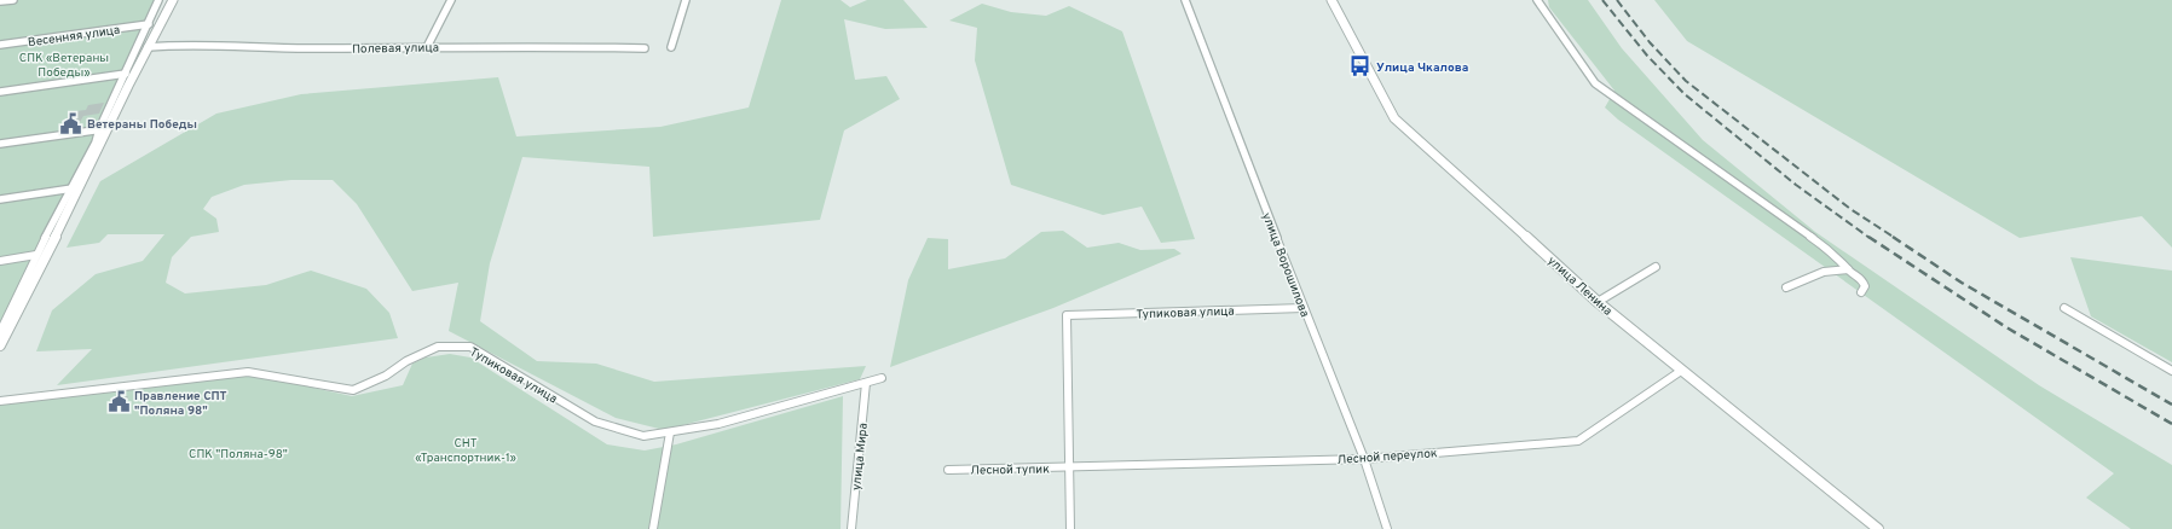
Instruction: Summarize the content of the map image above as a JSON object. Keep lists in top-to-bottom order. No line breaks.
{"streets":{"street":["Весенняя улица","Полевая улица","улица Ворошилова","улица Ленина","Тупиковая улица","Лесной переулок","улица Мира","Лесной тупик"]},"crossings":[["улица Ворошилова","Тупиковая улица"],["улица Ворошилова","Лесной переулок"],["улица Ленина","Лесной переулок"],["Тупиковая улица","Лесной переулок"],["Тупиковая улица","улица Мира"],["Тупиковая улица","Лесной тупик"],["Лесной переулок","Лесной тупик"]],"parks":["СПК «Ветераны Победы»","СНТ «Транспортник-1»","СПК \"Поляна-98\""],"places":{"bus stop":["Улица Чкалова"],"public building":["Ветераны Победы","Правление СПТ \"Поляна 98\""]}}
